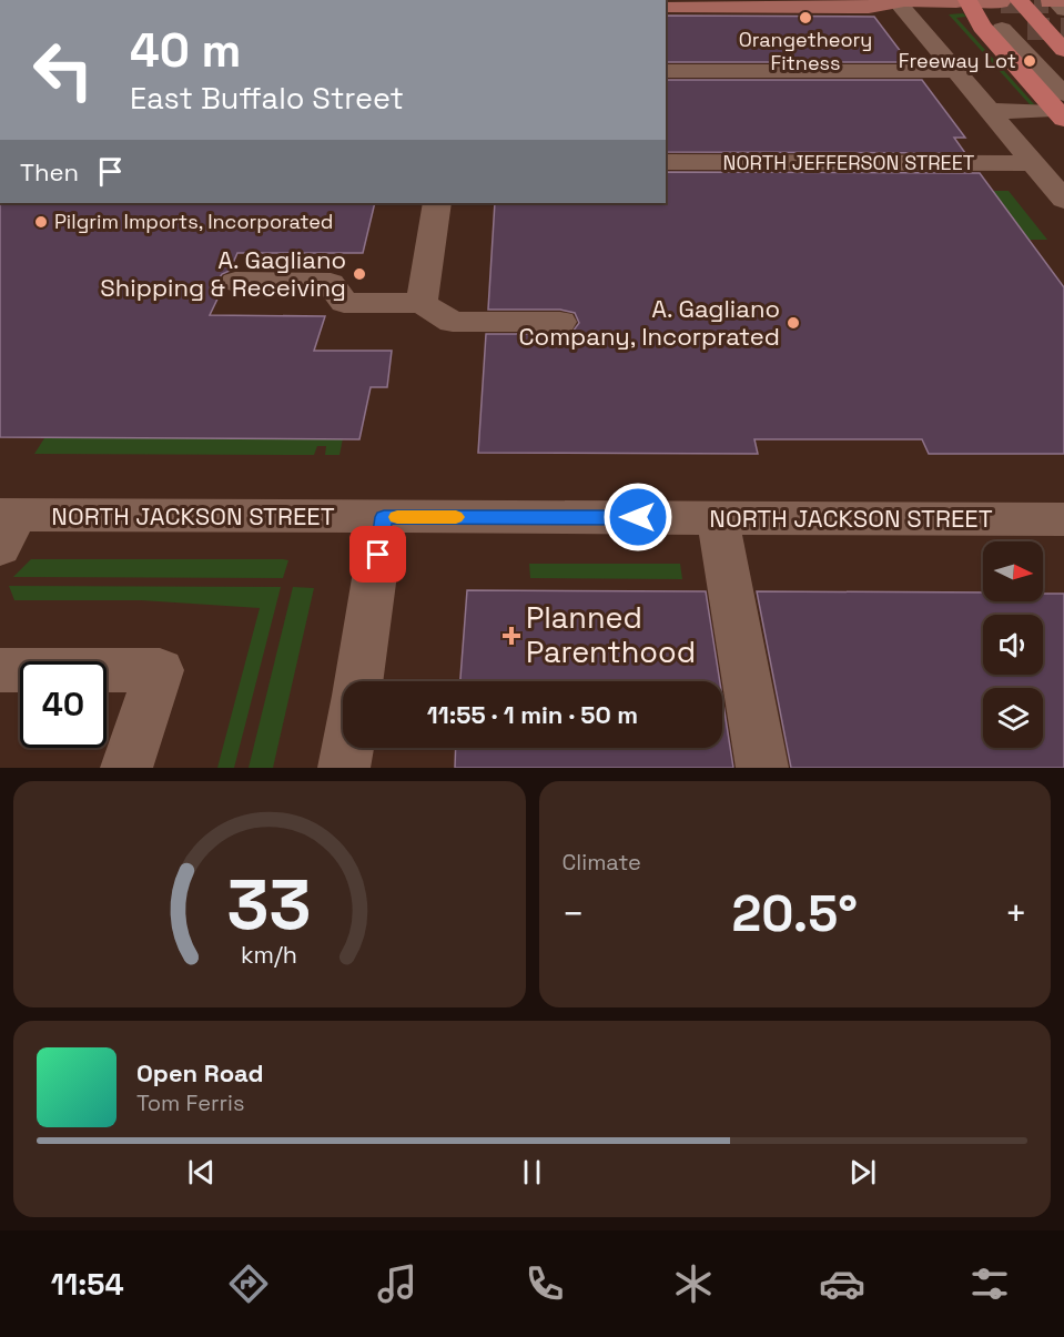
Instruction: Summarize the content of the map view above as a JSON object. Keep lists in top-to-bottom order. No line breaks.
{"streets":{"street":["NORTH JEFFERSON STREET","NORTH JACKSON STREET"]},"places":{"other":["Orangetheory Fitness","Freeway Lot","Pilgrim Imports, Incorporated","A. Gagliano Shipping & Receiving","A. Gagliano Company, Incorprated"],"health":["Planned Parenthood"]},"north":"right","page":{"turn":["40 m","East Buffalo Street"],"then":"Then","limit":"40","trip":"11:55 · 1 min · 50 m","tile":"Climate","heat":["−","20.5°","+"],"song":["Open Road","Tom Ferris"],"tabs":"11:54","gauge":["33","km/h"]}}
